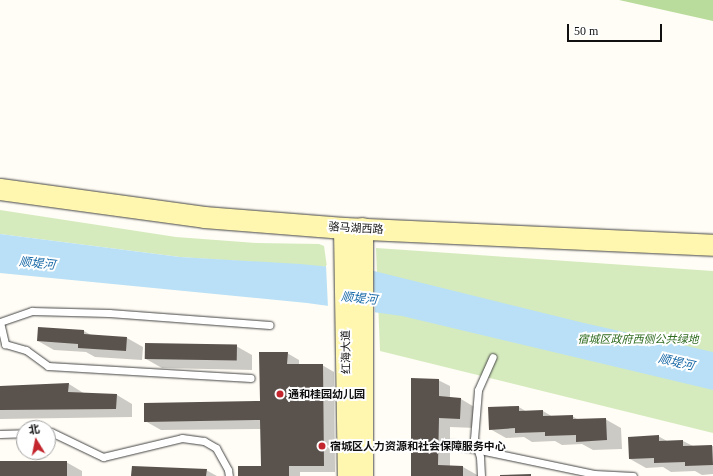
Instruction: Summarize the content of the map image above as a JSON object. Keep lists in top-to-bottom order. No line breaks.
{"streets":{"street":["骆马湖西路","红海大道"]},"water":["顺堤河"],"parks":["宿城区政府西侧公共绿地"],"places":["通和桂园幼儿园","宿城区人力资源和社会保障服务中心"],"scale_bar":"50 m","north":"top"}
